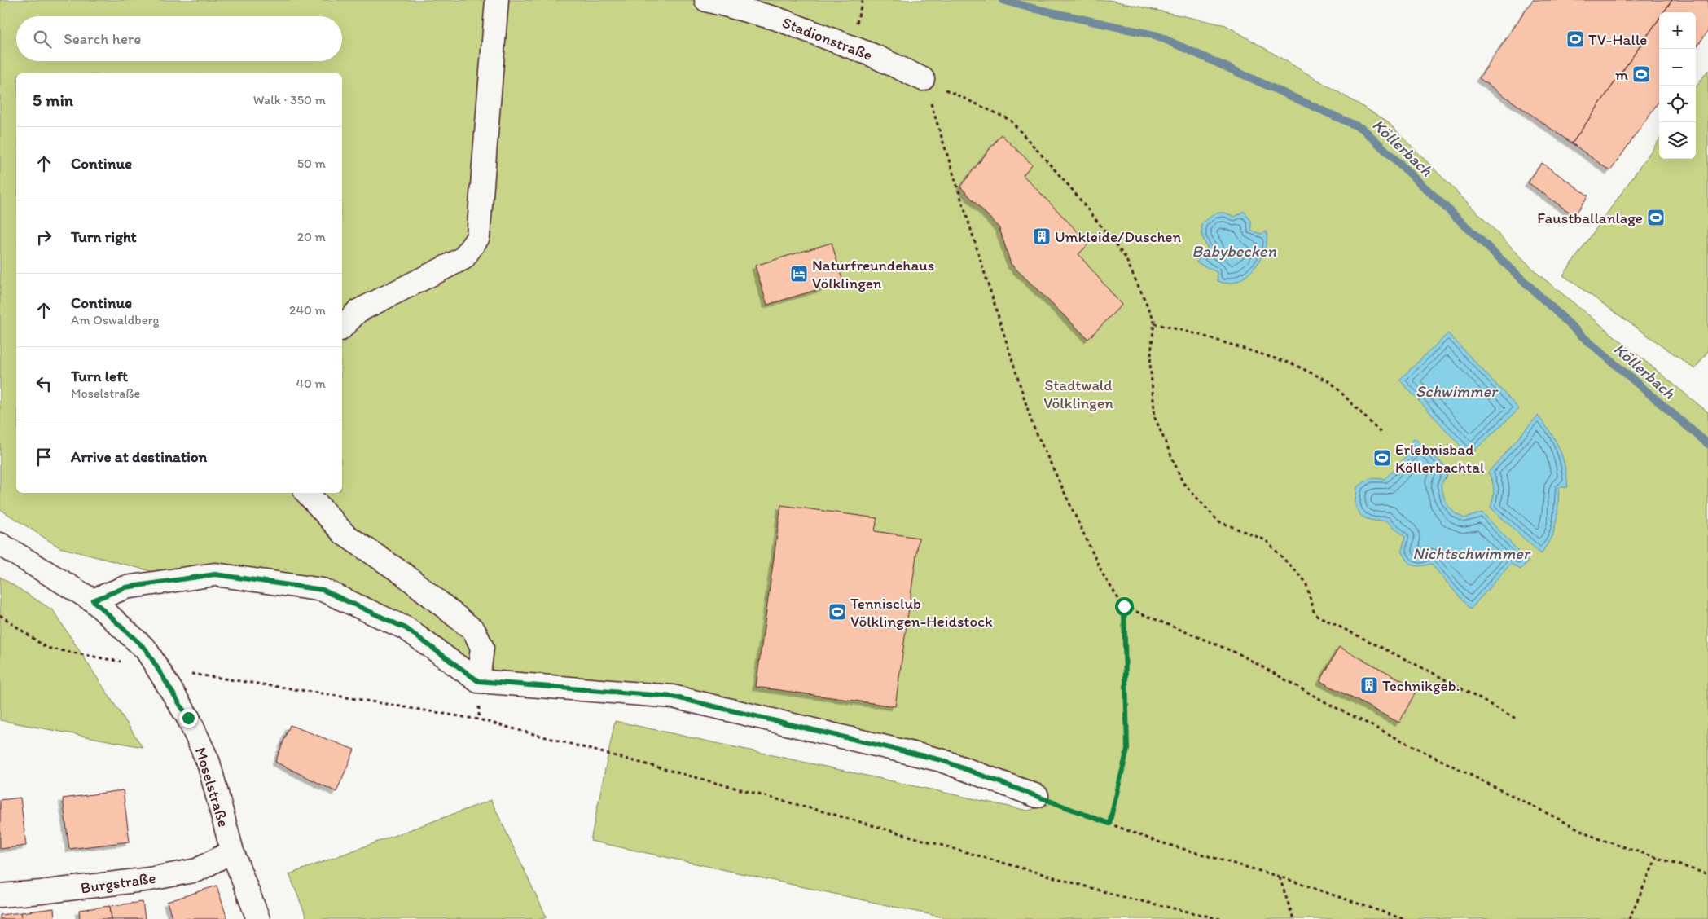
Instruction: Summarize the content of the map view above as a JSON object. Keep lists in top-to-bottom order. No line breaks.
{"streets":{"street":["Stadionstraße","Moselstraße","Burgstraße"]},"crossings":[["Moselstraße","Burgstraße"]],"water":["Köllerbach","Babybecken","Schwimmer","Nichtschwimmer"],"parks":["Stadtwald Völklingen"],"places":{"sports":["TV-Halle","m","Faustballanlage","Erlebnisbad Köllerbachtal","Tennisclub Völklingen-Heidstock"],"building":["Umkleide/Duschen","Technikgeb."],"hotel":["Naturfreundehaus Völklingen"]},"page":{"map_buttons":["+","−"],"search":"Search here","heading":["5 min","Walk · 350 m"],"list":[["Continue","50 m"],["Turn right","20 m"],["Continue","Am Oswaldberg","240 m"],["Turn left","Moselstraße","40 m"],"Arrive at destination"]}}
